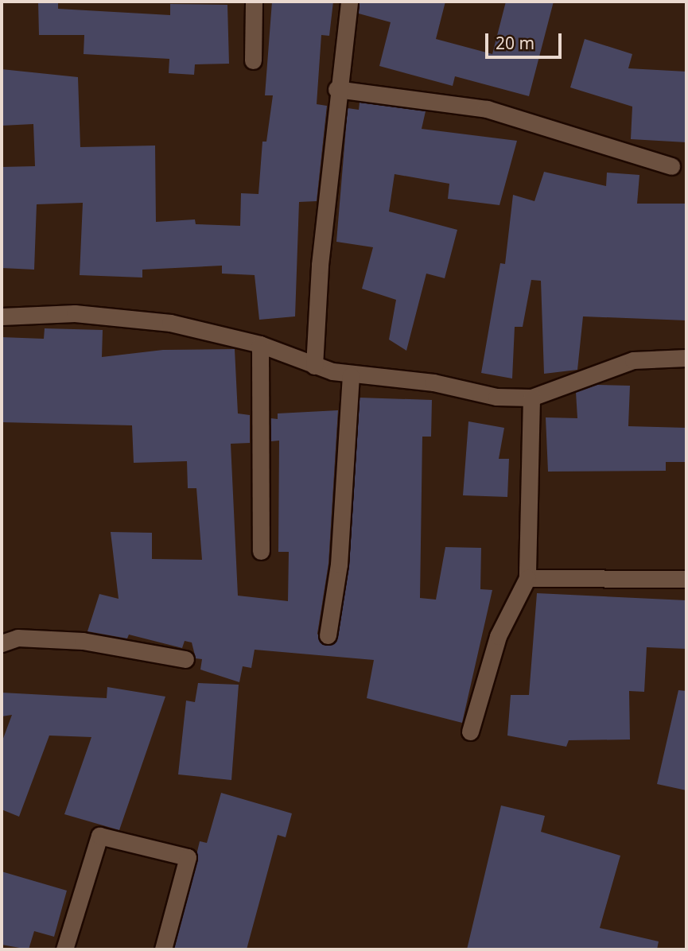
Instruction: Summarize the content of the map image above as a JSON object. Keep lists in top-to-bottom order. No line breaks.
{"scale_bar":"20 m"}
